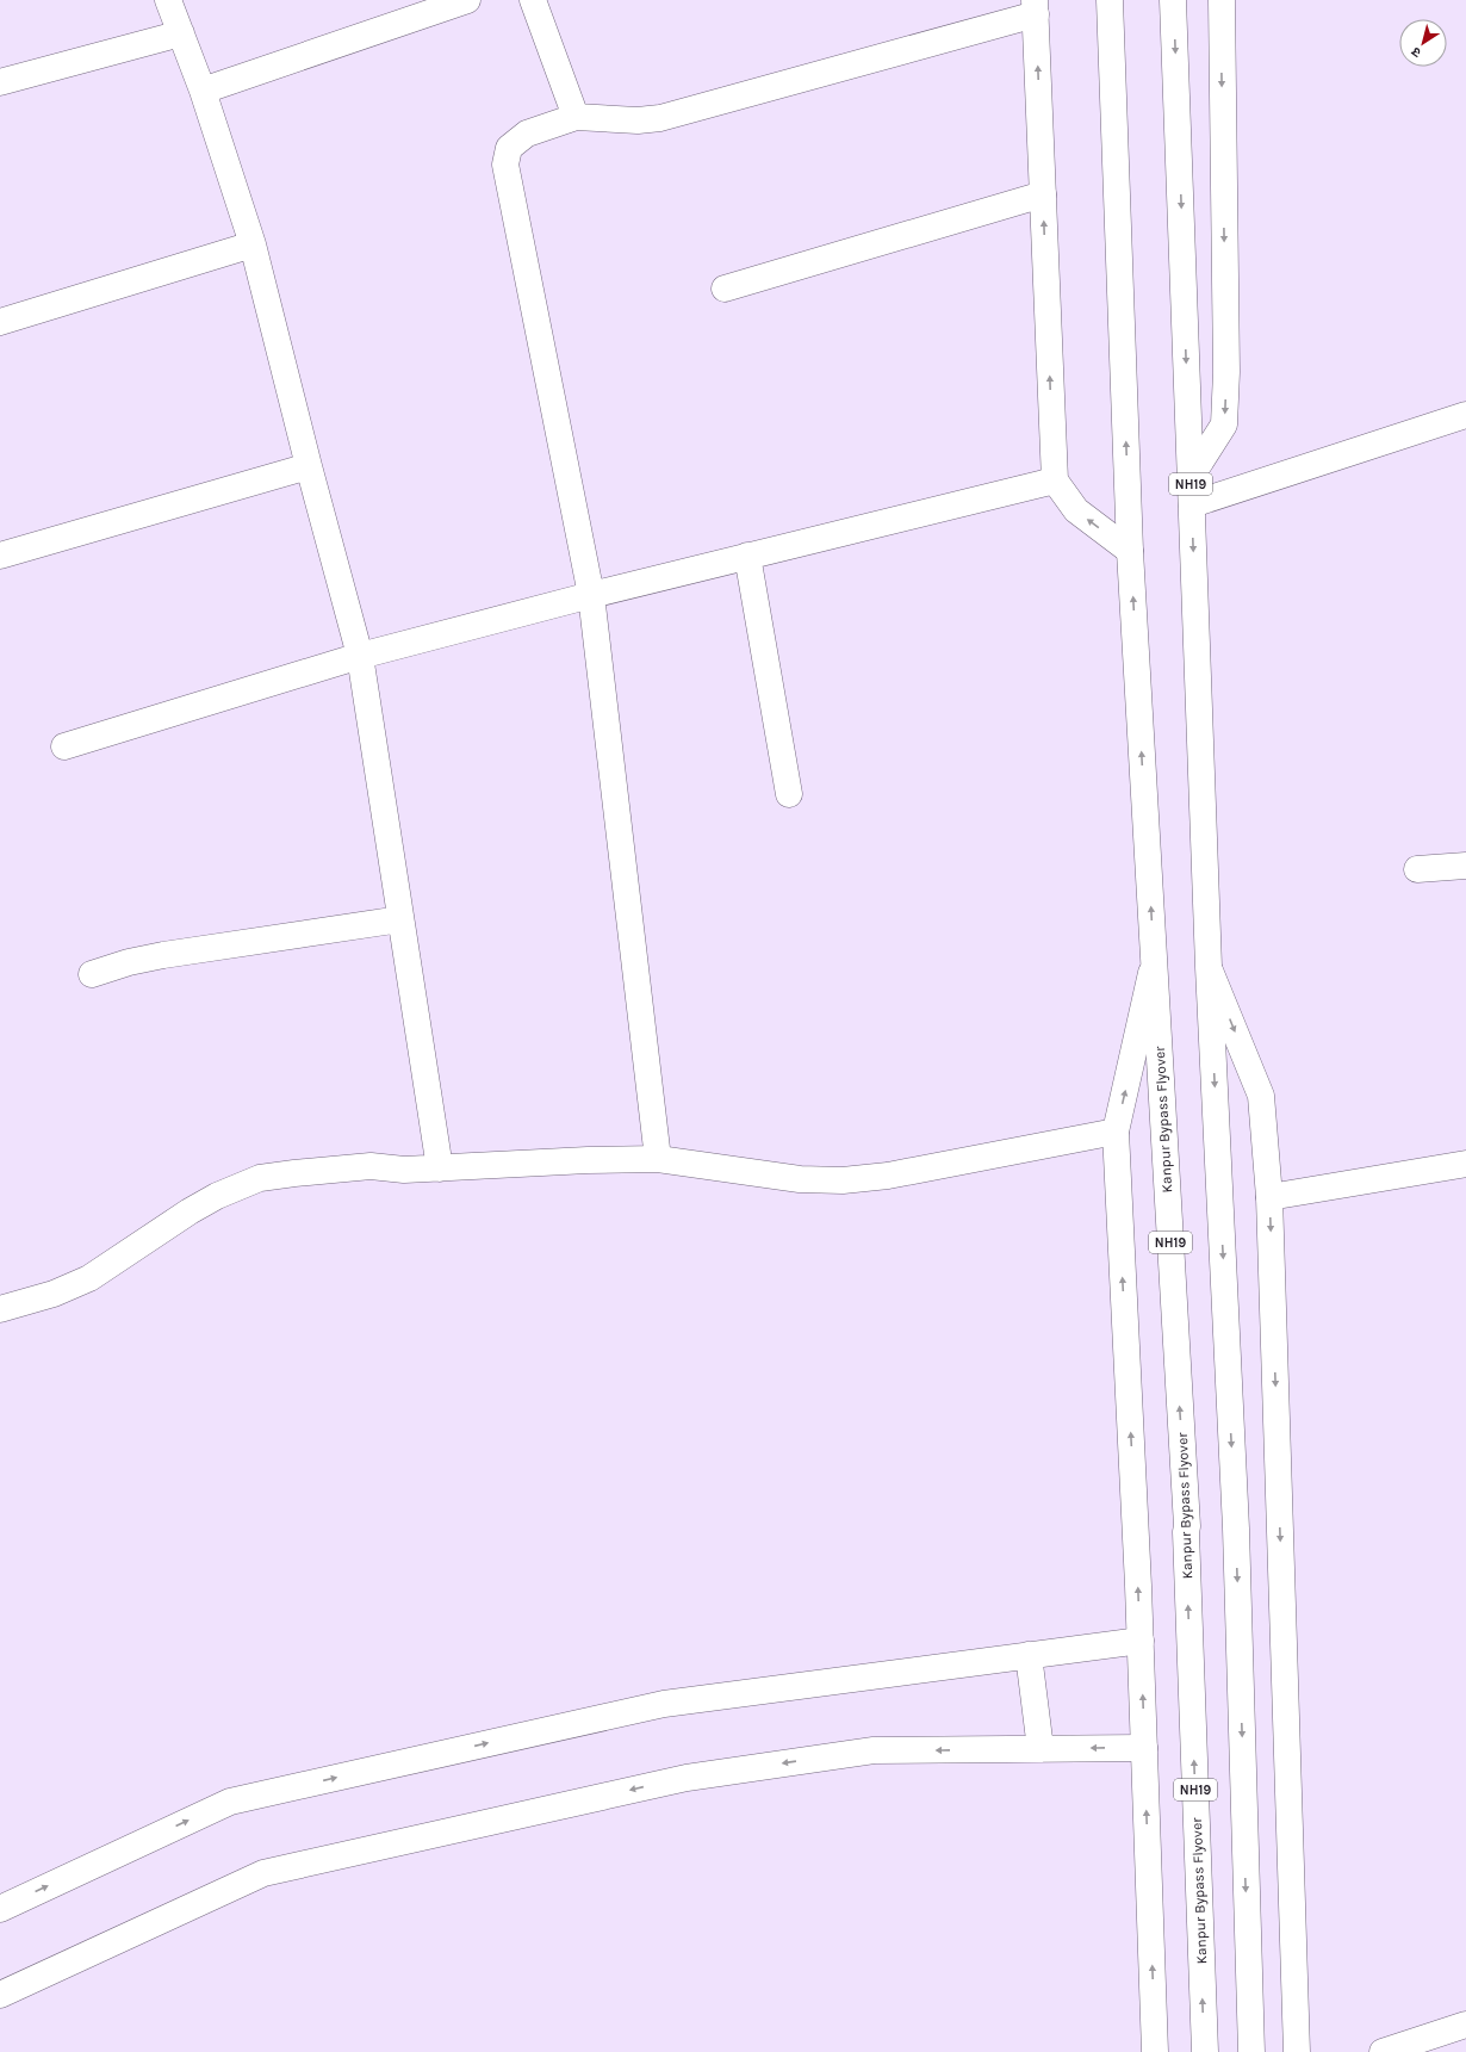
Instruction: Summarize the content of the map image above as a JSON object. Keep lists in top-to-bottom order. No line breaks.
{"streets":{"main road":["NH19","Kanpur Bypass Flyover"]},"crossings":[["NH19","Kanpur Bypass Flyover"]],"north":"bottom left"}
